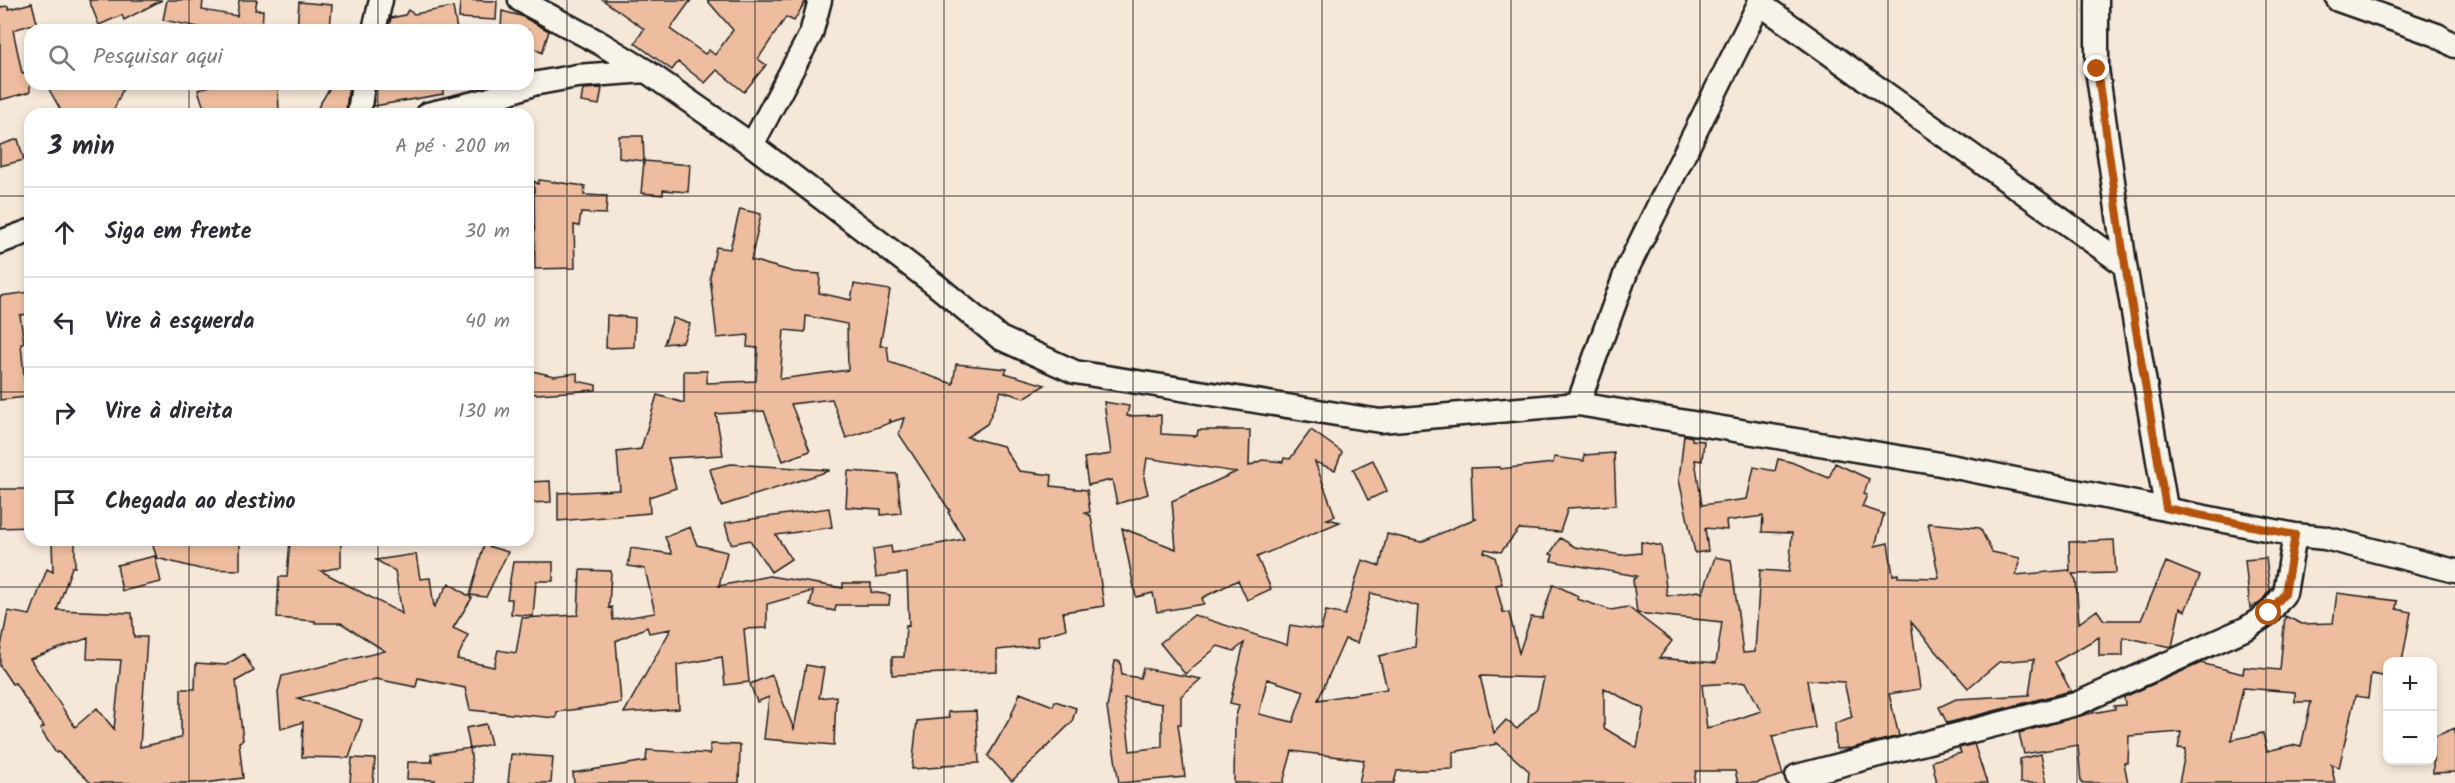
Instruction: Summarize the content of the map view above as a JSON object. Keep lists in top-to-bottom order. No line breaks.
{"page":{"search":"Pesquisar aqui","heading":["3 min","A pé · 200 m"],"list":[["Siga em frente","30 m"],["Vire à esquerda","40 m"],["Vire à direita","130 m"],"Chegada ao destino"],"map_buttons":["+","−"]}}
